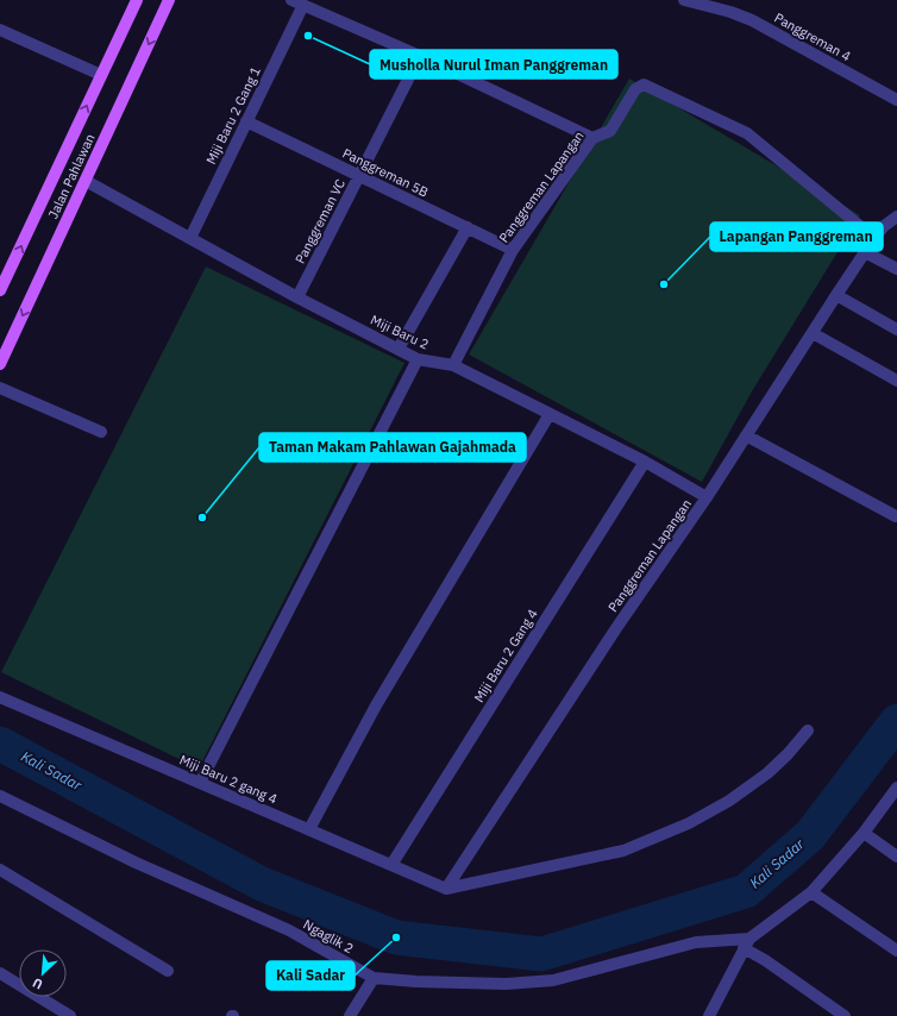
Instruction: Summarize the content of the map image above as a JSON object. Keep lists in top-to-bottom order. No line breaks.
{"streets":{"main road":["Jalan Pahlawan"],"street":["Panggreman 4","Miji Baru 2 Gang 1","Panggreman 5B","Panggreman Lapangan","Panggreman VC","Miji Baru 2","Miji Baru 2 Gang 4","Miji Baru 2 gang 4","Ngaglik 2"]},"crossings":[["Miji Baru 2 Gang 1","Panggreman 5B"],["Miji Baru 2 Gang 1","Miji Baru 2"],["Panggreman 5B","Panggreman Lapangan"],["Panggreman 5B","Panggreman VC"],["Jalan Pahlawan","Miji Baru 2"],["Panggreman Lapangan","Miji Baru 2"],["Panggreman Lapangan","Miji Baru 2 gang 4"],["Panggreman VC","Miji Baru 2"],["Miji Baru 2","Miji Baru 2 Gang 4"],["Miji Baru 2 Gang 4","Miji Baru 2 gang 4"]],"water":["Kali Sadar"],"places":["Musholla Nurul Iman Panggreman","Lapangan Panggreman","Taman Makam Pahlawan Gajahmada","Kali Sadar"],"north":"bottom left"}
